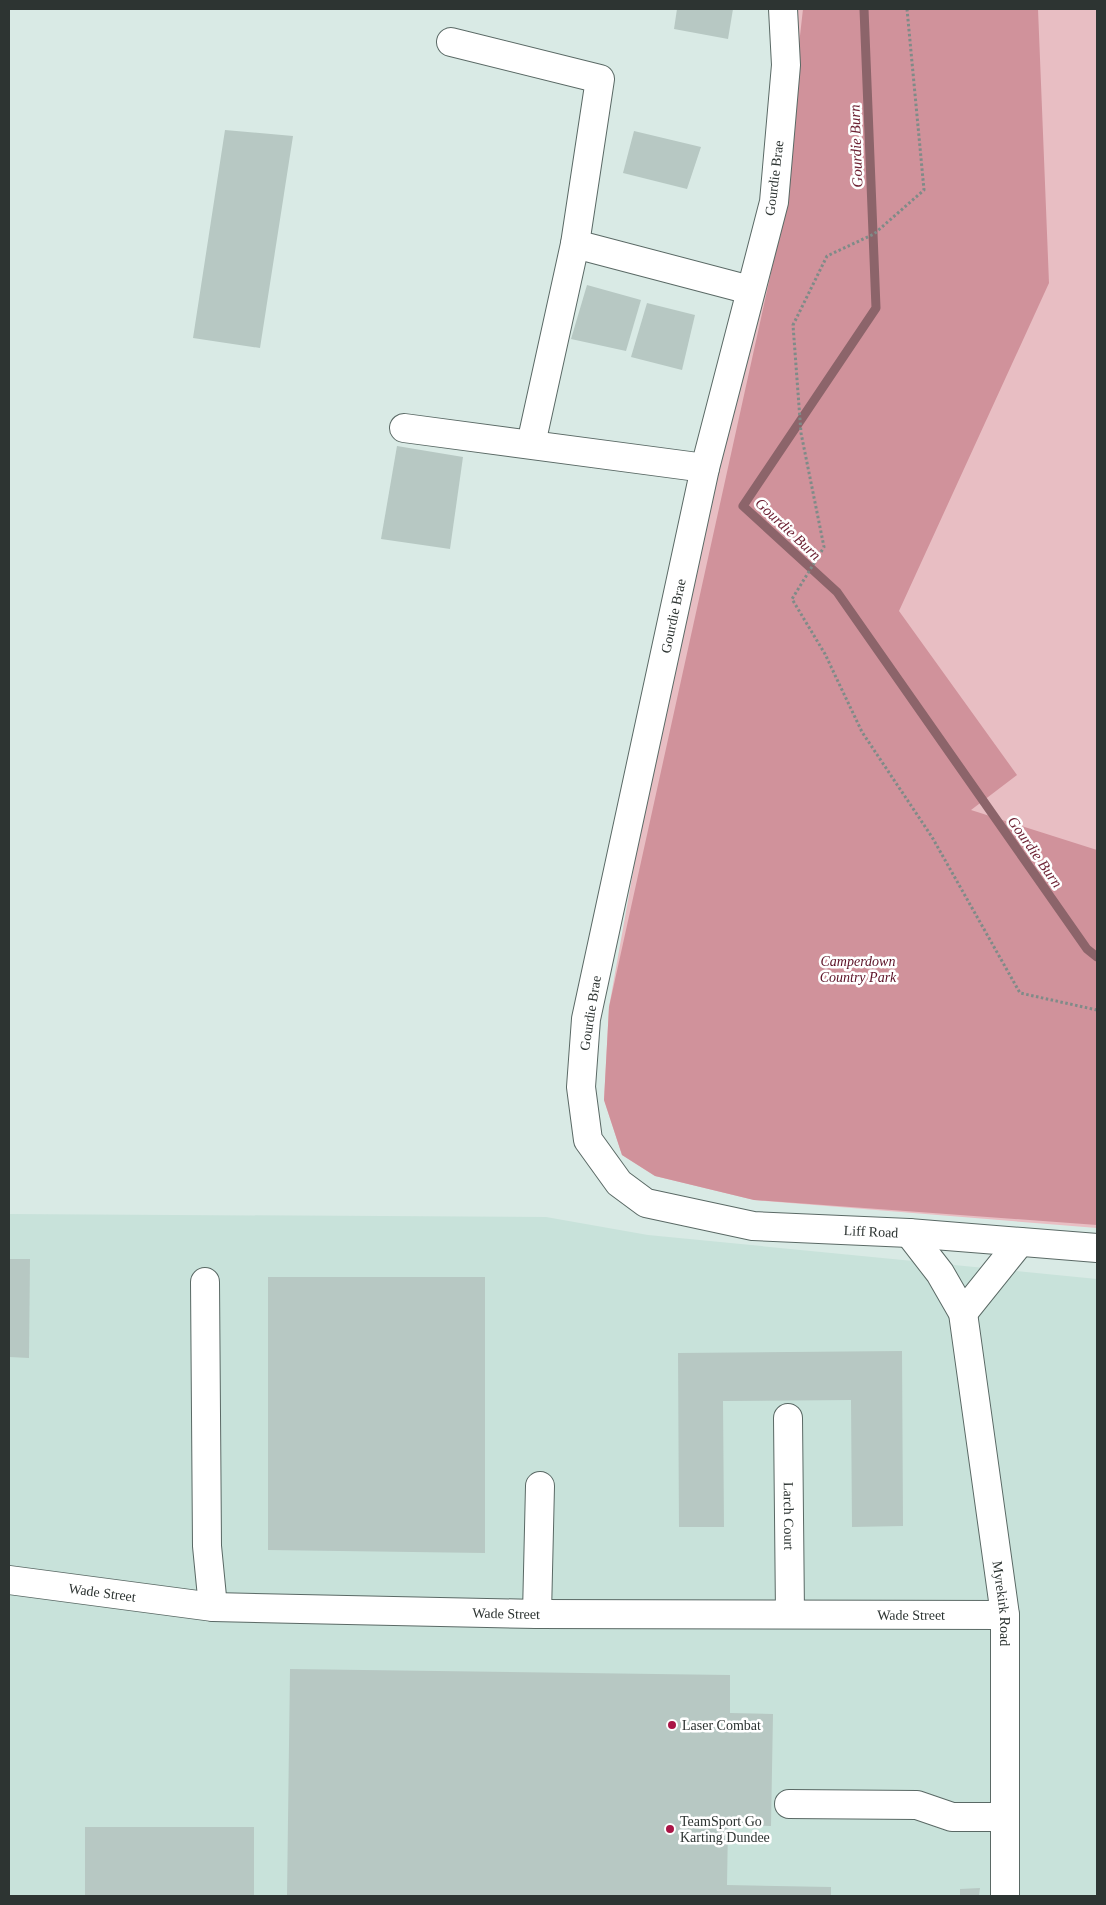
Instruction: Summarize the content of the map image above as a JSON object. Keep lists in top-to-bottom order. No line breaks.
{"streets":{"street":["Gourdie Brae","Liff Road","Larch Court","Wade Street","Myrekirk Road"]},"crossings":[["Gourdie Brae","Liff Road"],["Liff Road","Myrekirk Road"],["Larch Court","Wade Street"],["Wade Street","Myrekirk Road"]],"water":["Gourdie Burn"],"parks":["Camperdown Country Park"],"places":["Laser Combat","TeamSport Go Karting Dundee"]}
